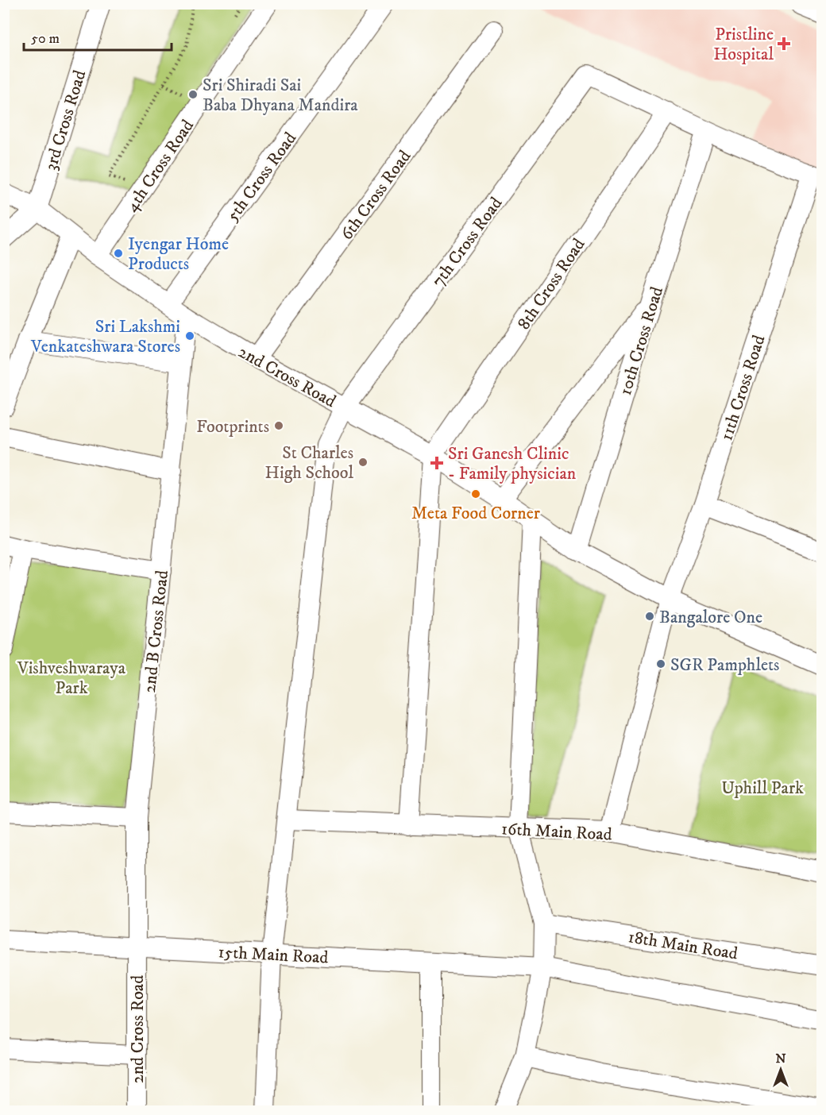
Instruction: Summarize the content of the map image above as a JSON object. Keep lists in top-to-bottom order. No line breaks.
{"streets":{"street":["3rd Cross Road","4th Cross Road","5th Cross Road","6th Cross Road","7th Cross Road","8th Cross Road","10th Cross Road","2nd Cross Road","11th Cross Road","2nd B Cross Road","16th Main Road","18th Main Road","15th Main Road"]},"crossings":[["3rd Cross Road","2nd Cross Road"],["4th Cross Road","2nd Cross Road"],["5th Cross Road","2nd Cross Road"],["6th Cross Road","2nd Cross Road"],["7th Cross Road","8th Cross Road"],["7th Cross Road","2nd Cross Road"],["7th Cross Road","16th Main Road"],["7th Cross Road","15th Main Road"],["8th Cross Road","2nd Cross Road"],["10th Cross Road","2nd Cross Road"],["2nd Cross Road","11th Cross Road"],["2nd Cross Road","2nd B Cross Road"],["2nd Cross Road","15th Main Road"],["11th Cross Road","16th Main Road"],["2nd B Cross Road","15th Main Road"]],"parks":["Vishveshwaraya Park","Uphill Park"],"places":{"health":["Pristline Hospital","Sri Ganesh Clinic - Family physician"],"other":["Sri Shiradi Sai Baba Dhyana Mandira","Iyengar Home Products","Sri Lakshmi Venkateshwara Stores","Footprints","St Charles High School","Meta Food Corner","Bangalore One","SGR Pamphlets"]},"scale_bar":"50 m","north":"top"}
